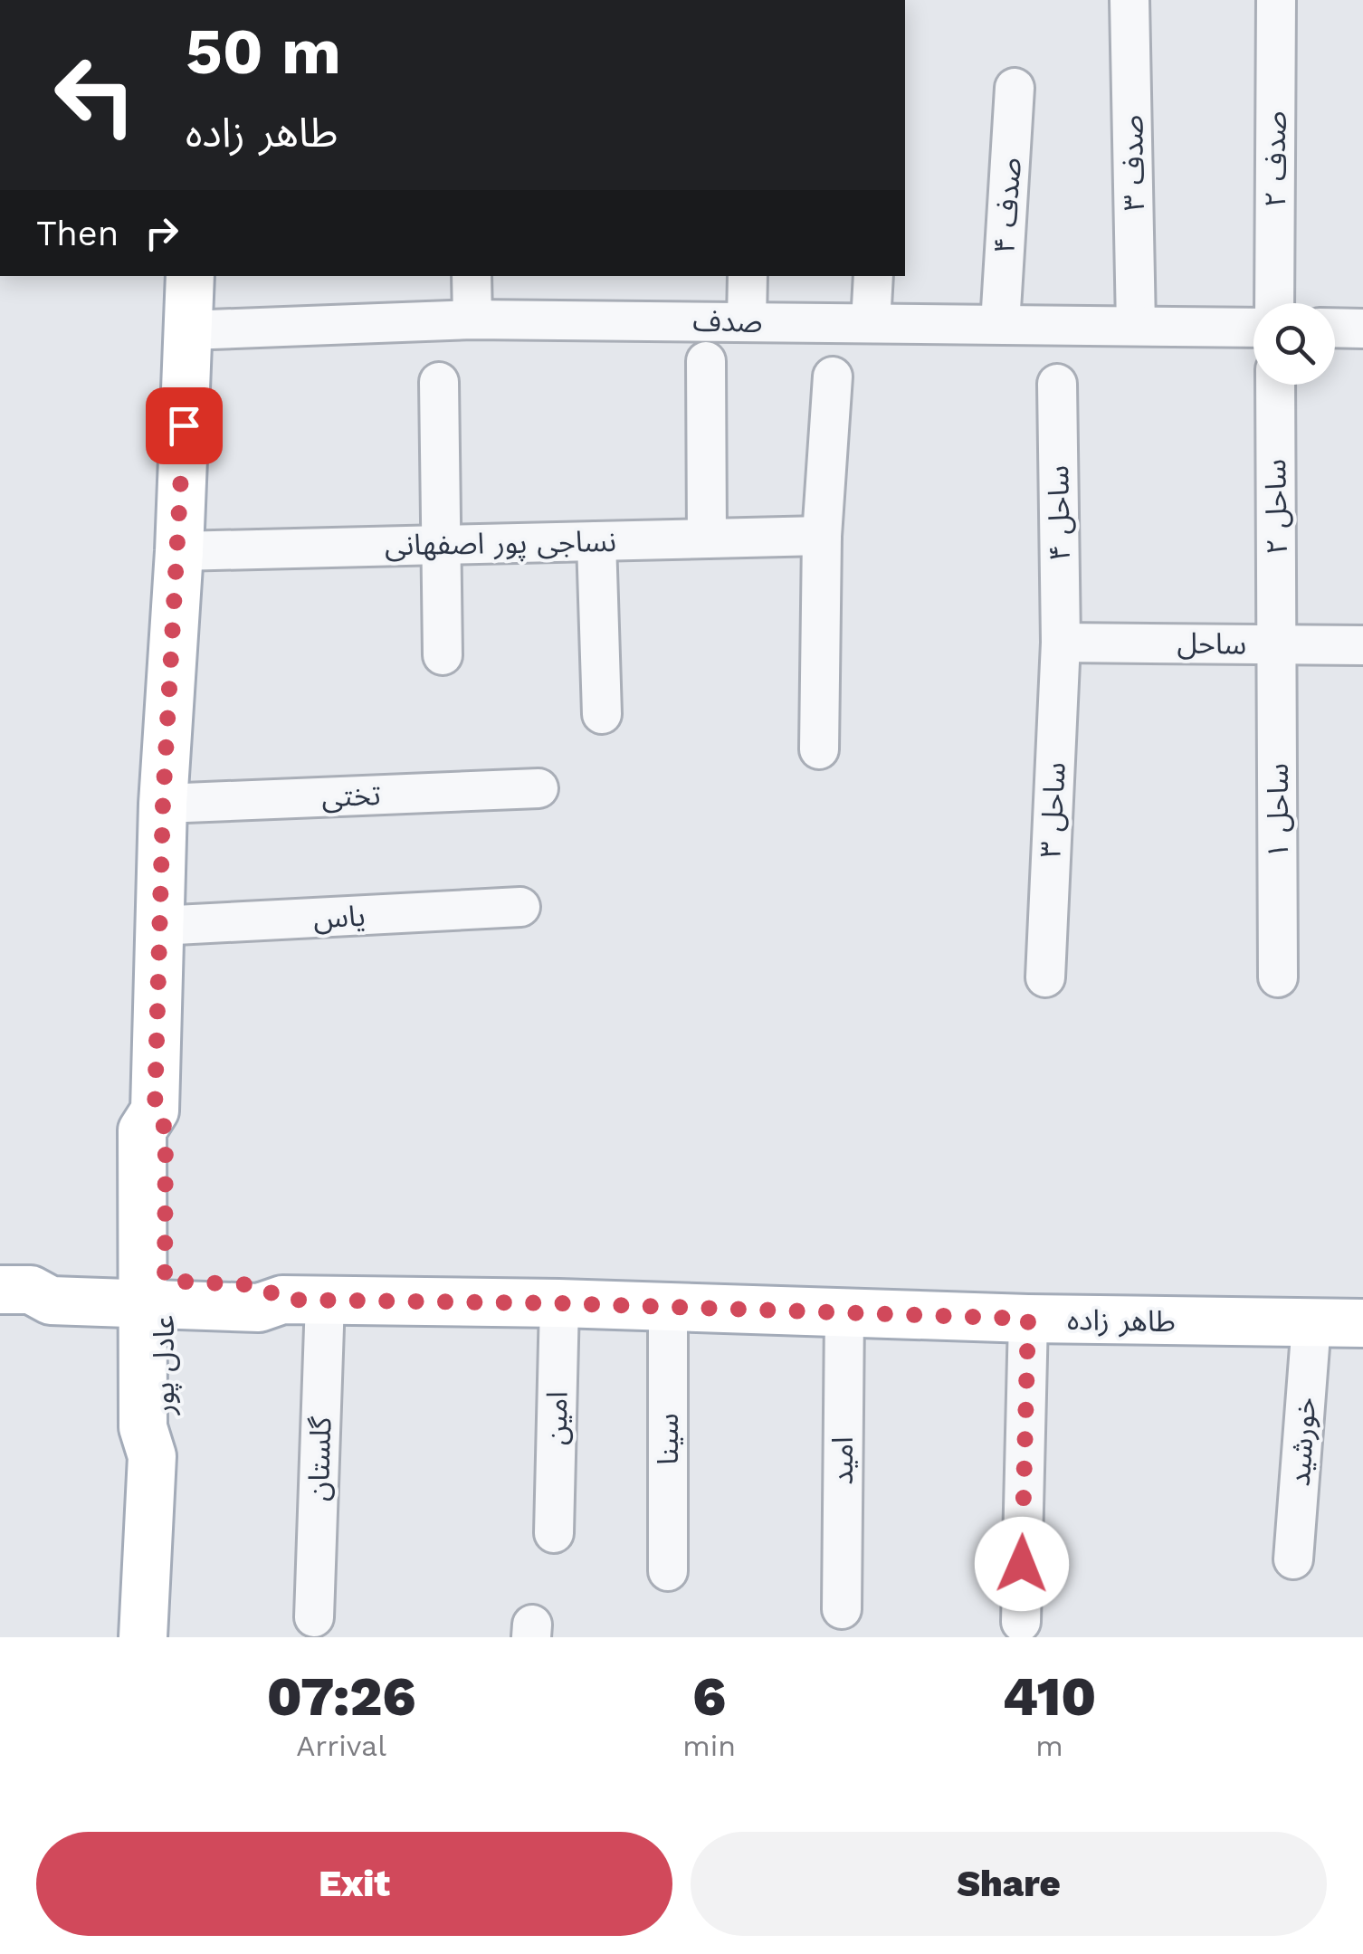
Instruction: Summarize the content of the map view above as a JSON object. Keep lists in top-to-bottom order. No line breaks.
{"streets":{"main road":["طاهر زاده","عادل پور"],"street":["صدف ۲","صدف ۳","صدف ۴","صدف","ساحل ۲","ساحل ۴","نساجی پور اصفهانی","ساحل","تختی","ساحل ۳","ساحل ۱","یاس","امین","سینا","خورشید","گلستان","امید"]},"crossings":[["صدف ۳","صدف"],["صدف ۴","صدف"],["صدف","عادل پور"],["ساحل ۲","ساحل"],["ساحل ۲","ساحل ۱"],["ساحل ۴","ساحل"],["ساحل ۴","ساحل ۳"],["نساجی پور اصفهانی","عادل پور"],["ساحل","ساحل ۳"],["ساحل","ساحل ۱"],["تختی","عادل پور"],["یاس","عادل پور"],["طاهر زاده","عادل پور"],["طاهر زاده","امین"],["طاهر زاده","سینا"],["طاهر زاده","خورشید"],["طاهر زاده","گلستان"],["طاهر زاده","امید"]],"page":{"turn":["50 m","طاهر زاده"],"then":"Then","eta":["07:26","Arrival","6","min","410","m"],"buttons":["Exit","Share"]}}
